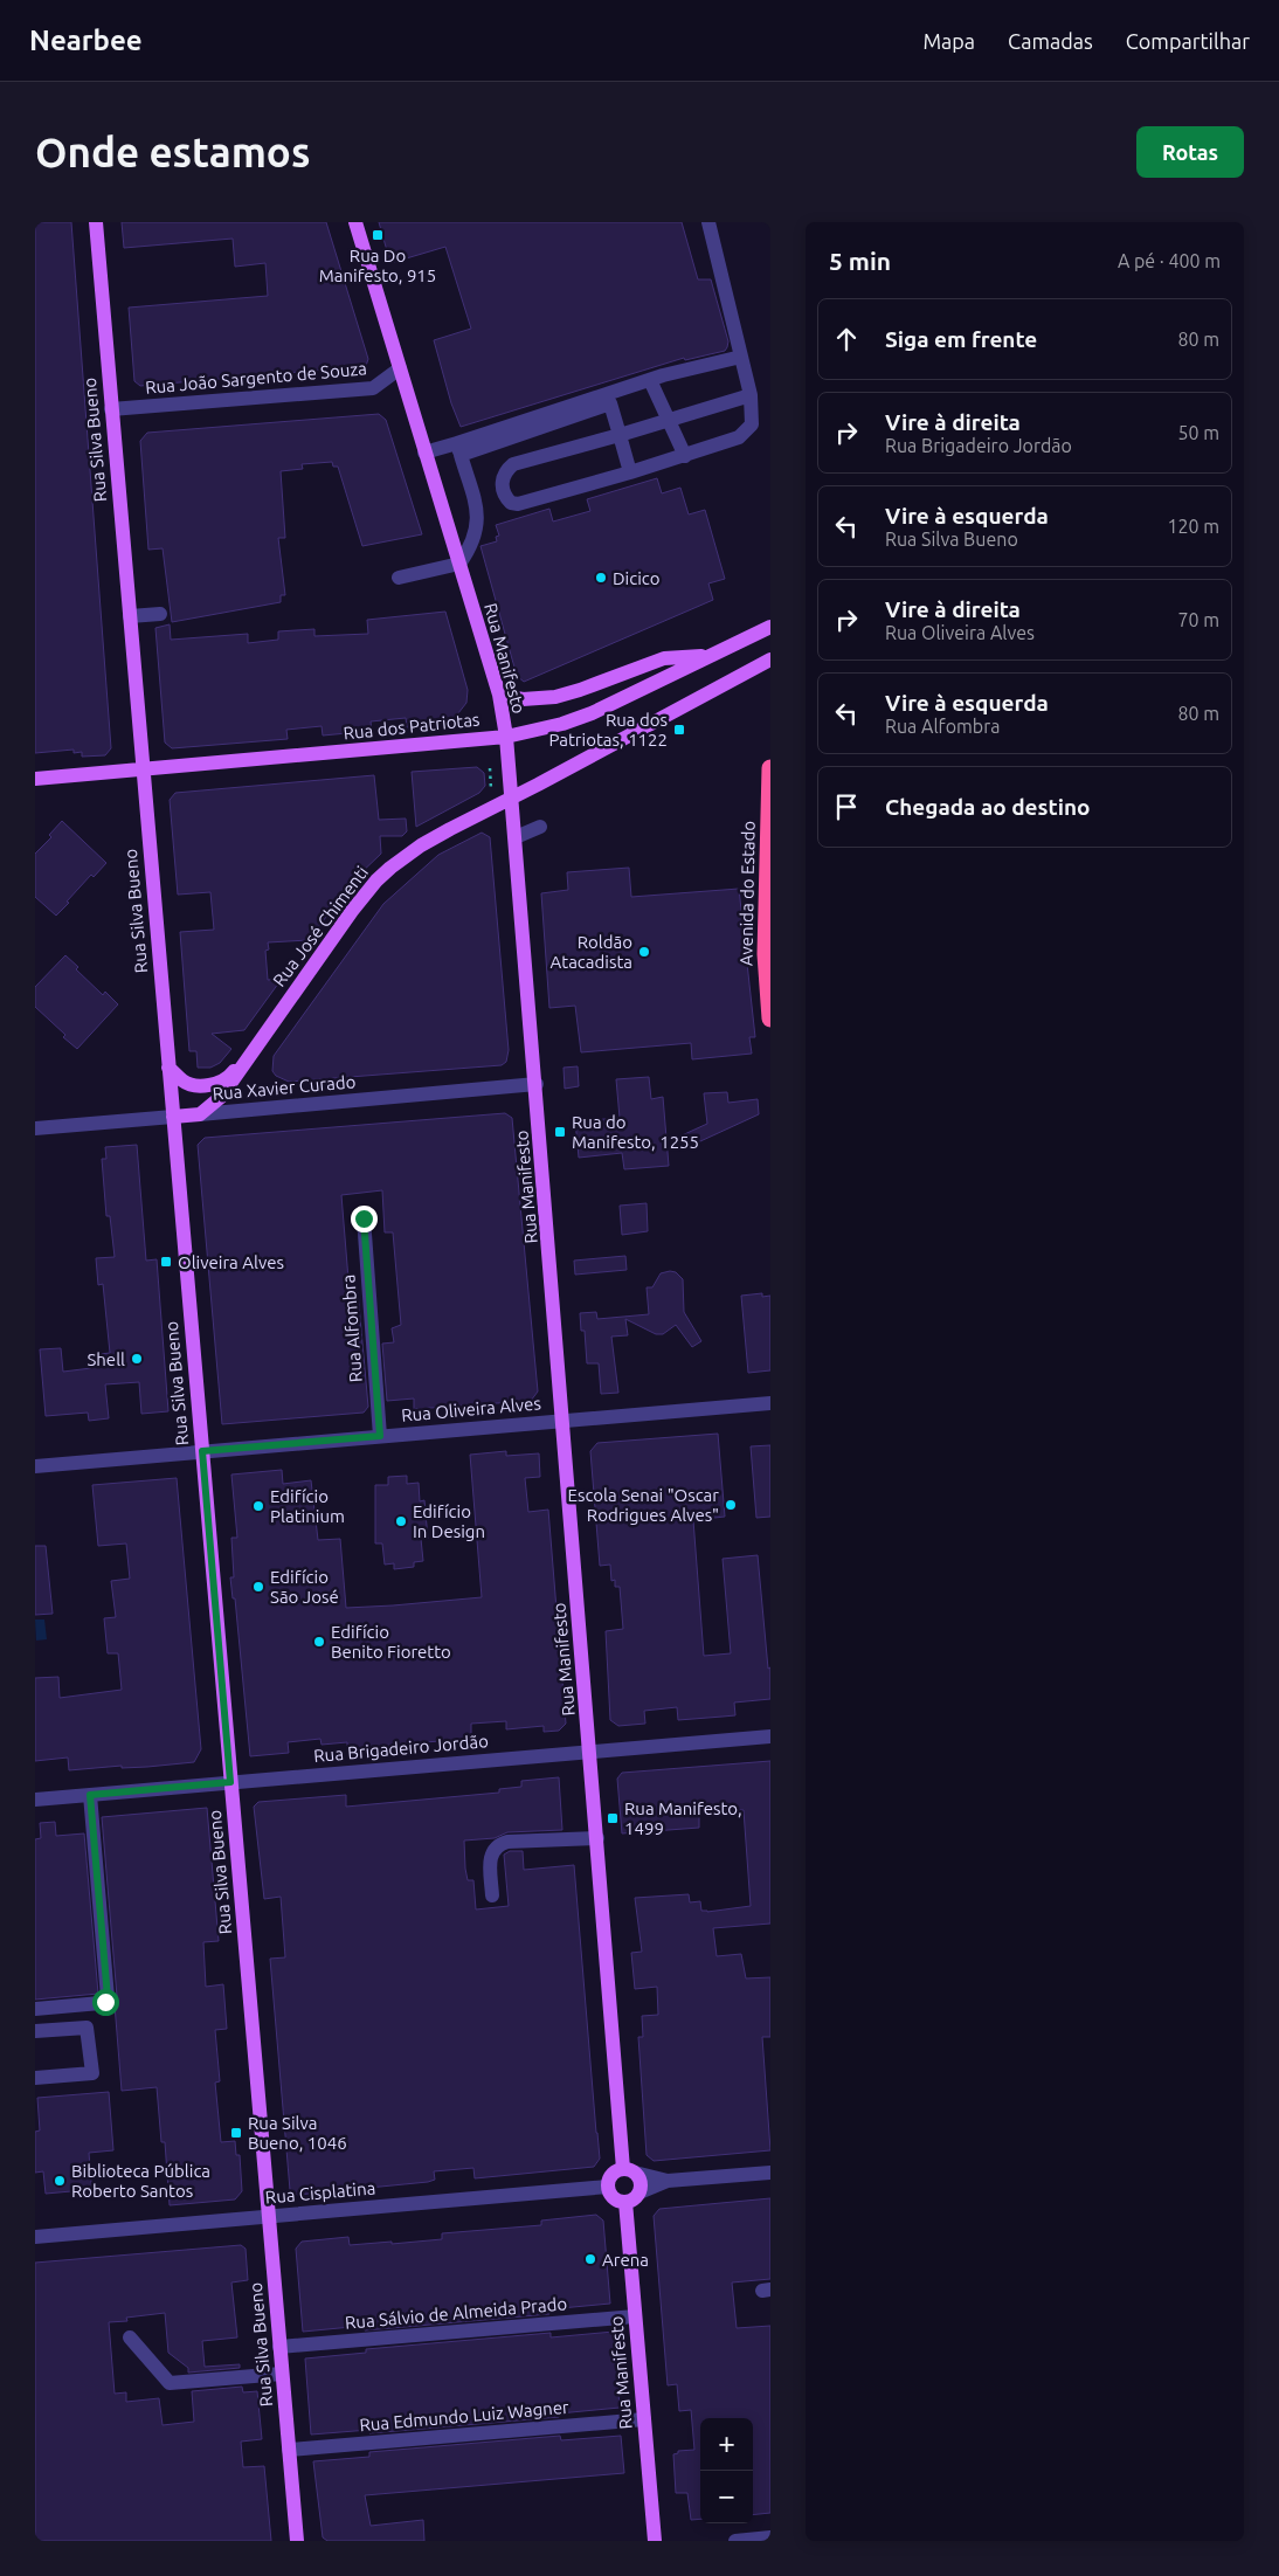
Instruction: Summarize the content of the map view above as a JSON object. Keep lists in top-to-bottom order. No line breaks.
{"streets":{"highway":["Avenida do Estado"],"main road":["Rua Silva Bueno","Rua Manifesto","Rua dos Patriotas","Rua José Chimenti","Rua Xavier Curado"],"street":["Rua João Sargento de Souza","Rua Alfombra","Rua Oliveira Alves","Rua Brigadeiro Jordão","Rua Cisplatina","Rua Sálvio de Almeida Prado","Rua Edmundo Luiz Wagner"]},"crossings":[["Rua João Sargento de Souza","Rua Silva Bueno"],["Rua João Sargento de Souza","Rua Manifesto"],["Rua Silva Bueno","Rua dos Patriotas"],["Rua Silva Bueno","Rua José Chimenti"],["Rua Silva Bueno","Rua Xavier Curado"],["Rua Silva Bueno","Rua Oliveira Alves"],["Rua Silva Bueno","Rua Brigadeiro Jordão"],["Rua Silva Bueno","Rua Cisplatina"],["Rua Silva Bueno","Rua Sálvio de Almeida Prado"],["Rua Silva Bueno","Rua Edmundo Luiz Wagner"],["Rua Manifesto","Rua dos Patriotas"],["Rua Manifesto","Rua José Chimenti"],["Rua Manifesto","Rua Xavier Curado"],["Rua Manifesto","Rua Oliveira Alves"],["Rua Manifesto","Rua Brigadeiro Jordão"],["Rua Manifesto","Rua Cisplatina"],["Rua Manifesto","Rua Sálvio de Almeida Prado"],["Rua Manifesto","Rua Edmundo Luiz Wagner"],["Rua José Chimenti","Rua Xavier Curado"],["Rua Alfombra","Rua Oliveira Alves"]],"places":{"transit":["Rua Do Manifesto, 915","Rua dos Patriotas, 1122","Rua do Manifesto, 1255","Oliveira Alves","Rua Manifesto, 1499","Rua Silva Bueno, 1046"],"other":["Dicico","Roldão Atacadista","Shell","Escola Senai \"Oscar Rodrigues Alves\"","Edifício Platinium","Edifício In Design","Edifício São José","Edifício Benito Fioretto","Biblioteca Pública Roberto Santos","Arena"]},"page":{"header":"Nearbee","nav":["Mapa","Camadas","Compartilhar"],"buttons":"Rotas","title":"Onde estamos","heading":["5 min","A pé · 400 m"],"list":[["Siga em frente","80 m"],["Vire à direita","Rua Brigadeiro Jordão","50 m"],["Vire à esquerda","Rua Silva Bueno","120 m"],["Vire à direita","Rua Oliveira Alves","70 m"],["Vire à esquerda","Rua Alfombra","80 m"],"Chegada ao destino"],"map_buttons":["+","−"]}}
